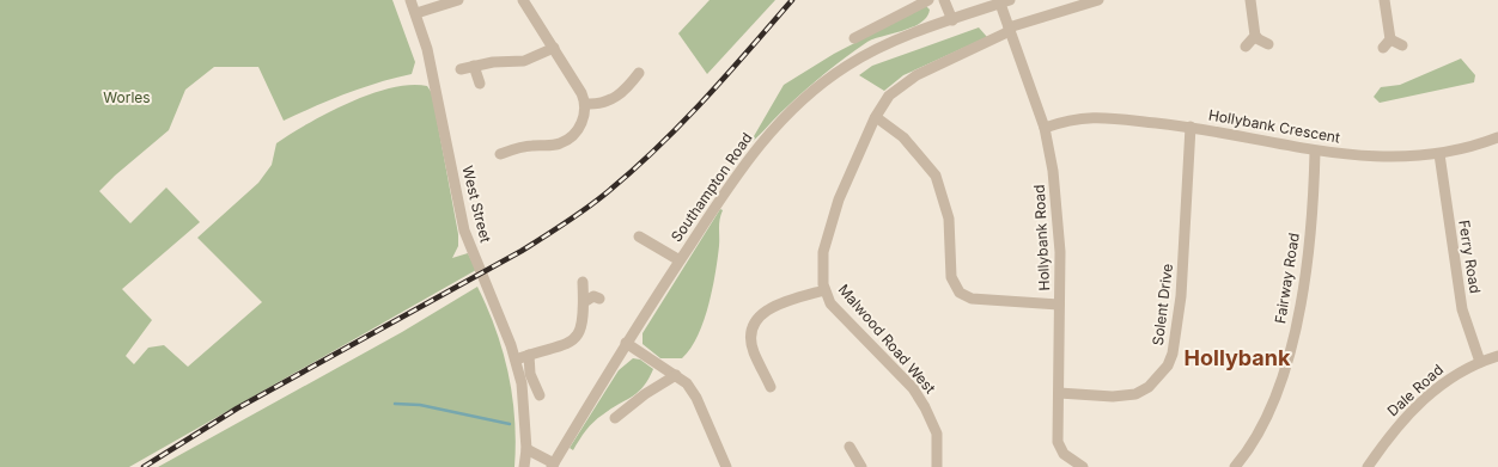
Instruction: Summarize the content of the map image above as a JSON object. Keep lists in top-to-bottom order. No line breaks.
{"streets":{"street":["Hollybank Crescent","Southampton Road","West Street","Hollybank Road","Ferry Road","Fairway Road","Solent Drive","Malwood Road West","Dale Road"]},"crossings":[["Hollybank Crescent","Hollybank Road"],["Hollybank Crescent","Ferry Road"],["Hollybank Crescent","Fairway Road"],["Hollybank Crescent","Solent Drive"],["Southampton Road","Hollybank Road"],["Hollybank Road","Solent Drive"],["Hollybank Road","Malwood Road West"],["Ferry Road","Dale Road"]],"districts":["Hollybank"],"parks":["Worles"]}
